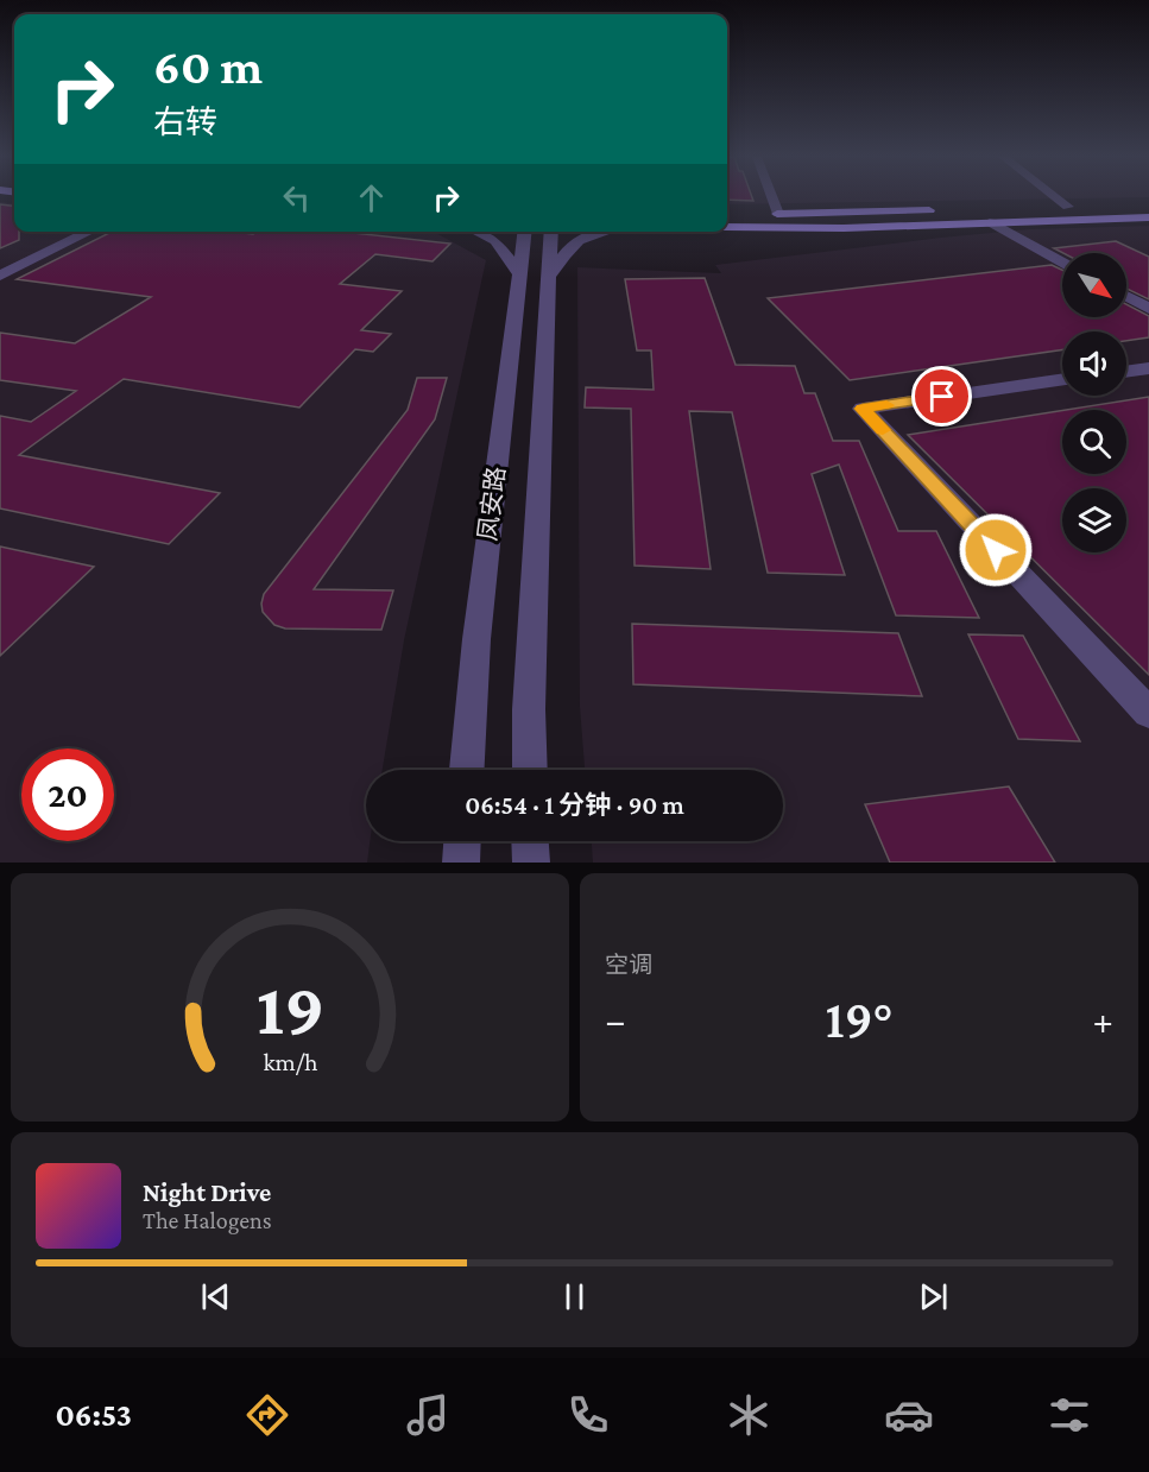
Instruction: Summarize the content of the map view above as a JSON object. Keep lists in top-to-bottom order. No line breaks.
{"streets":{"street":["凤安路"]},"north":"bottom right","page":{"turn":["60 m","右转"],"limit":"20","trip":"06:54 · 1 分钟 · 90 m","tile":"空调","heat":["−","19°","+"],"song":["Night Drive","The Halogens"],"tabs":"06:53","gauge":["19","km/h"]}}
